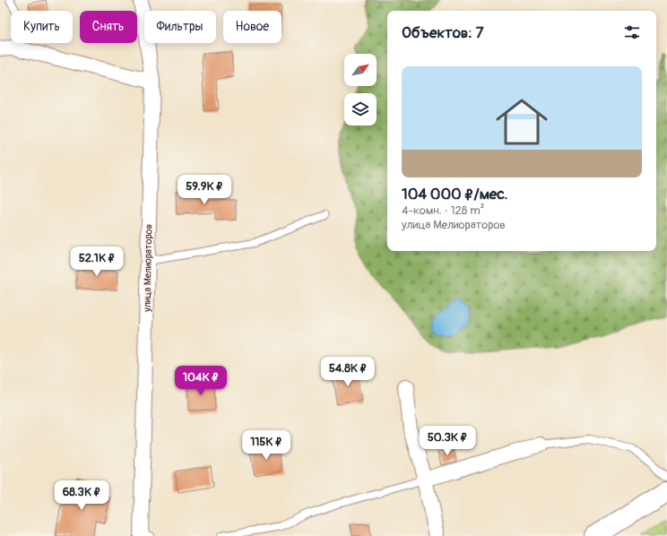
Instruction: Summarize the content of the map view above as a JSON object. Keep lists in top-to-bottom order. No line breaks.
{"streets":{"street":["улица Мелиораторов"]},"north":"top right","page":{"chip":["Купить","Снять","Фильтры","Новое"],"heading":"Объектов: 7","list":[{"name":"104 000 ₽/мес.","note":"4-комн. · 128 m² · улица Мелиораторов"}],"price":["59.9K ₽","52.1K ₽","54.8K ₽","104K ₽","50.3K ₽","115K ₽","68.3K ₽"]}}
